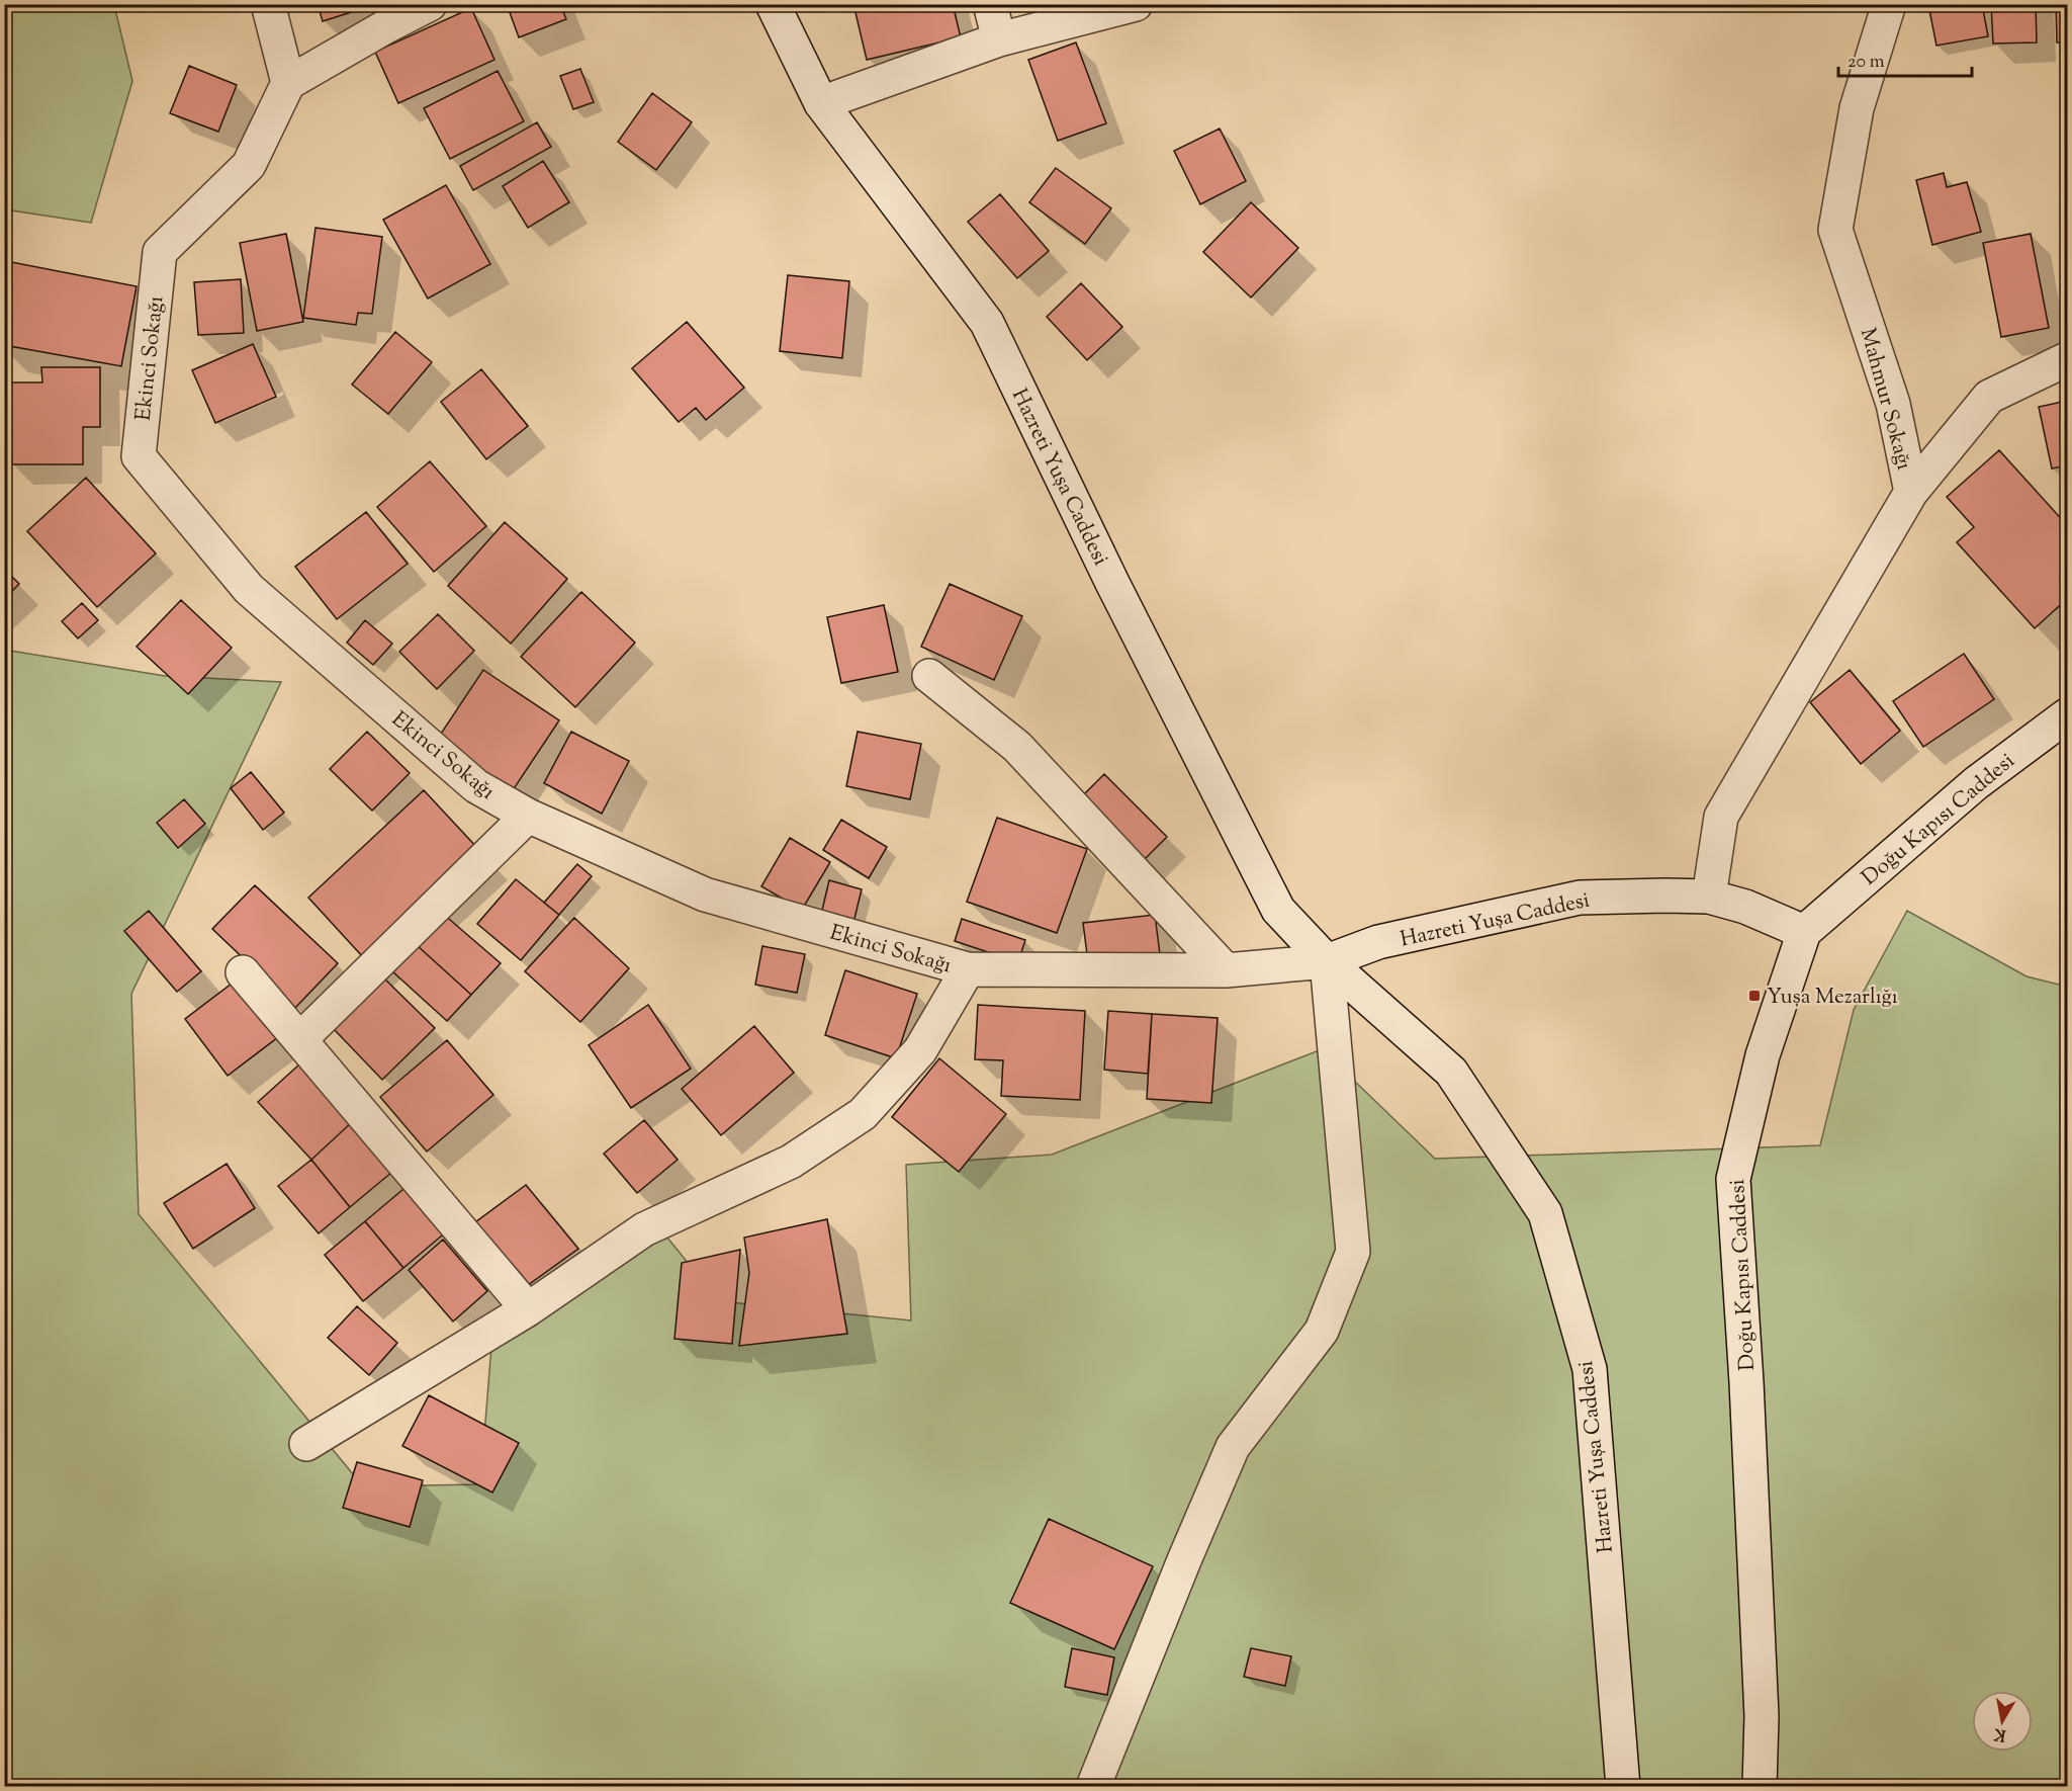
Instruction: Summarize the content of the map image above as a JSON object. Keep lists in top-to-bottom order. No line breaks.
{"streets":{"street":["Ekinci Sokağı","Mahmur Sokağı","Hazreti Yuşa Caddesi","Doğu Kapısı Caddesi"]},"crossings":[["Ekinci Sokağı","Hazreti Yuşa Caddesi"],["Mahmur Sokağı","Hazreti Yuşa Caddesi"],["Hazreti Yuşa Caddesi","Doğu Kapısı Caddesi"]],"places":{"transit":["Yuşa Mezarlığı"]},"scale_bar":"20 m","north":"bottom"}
